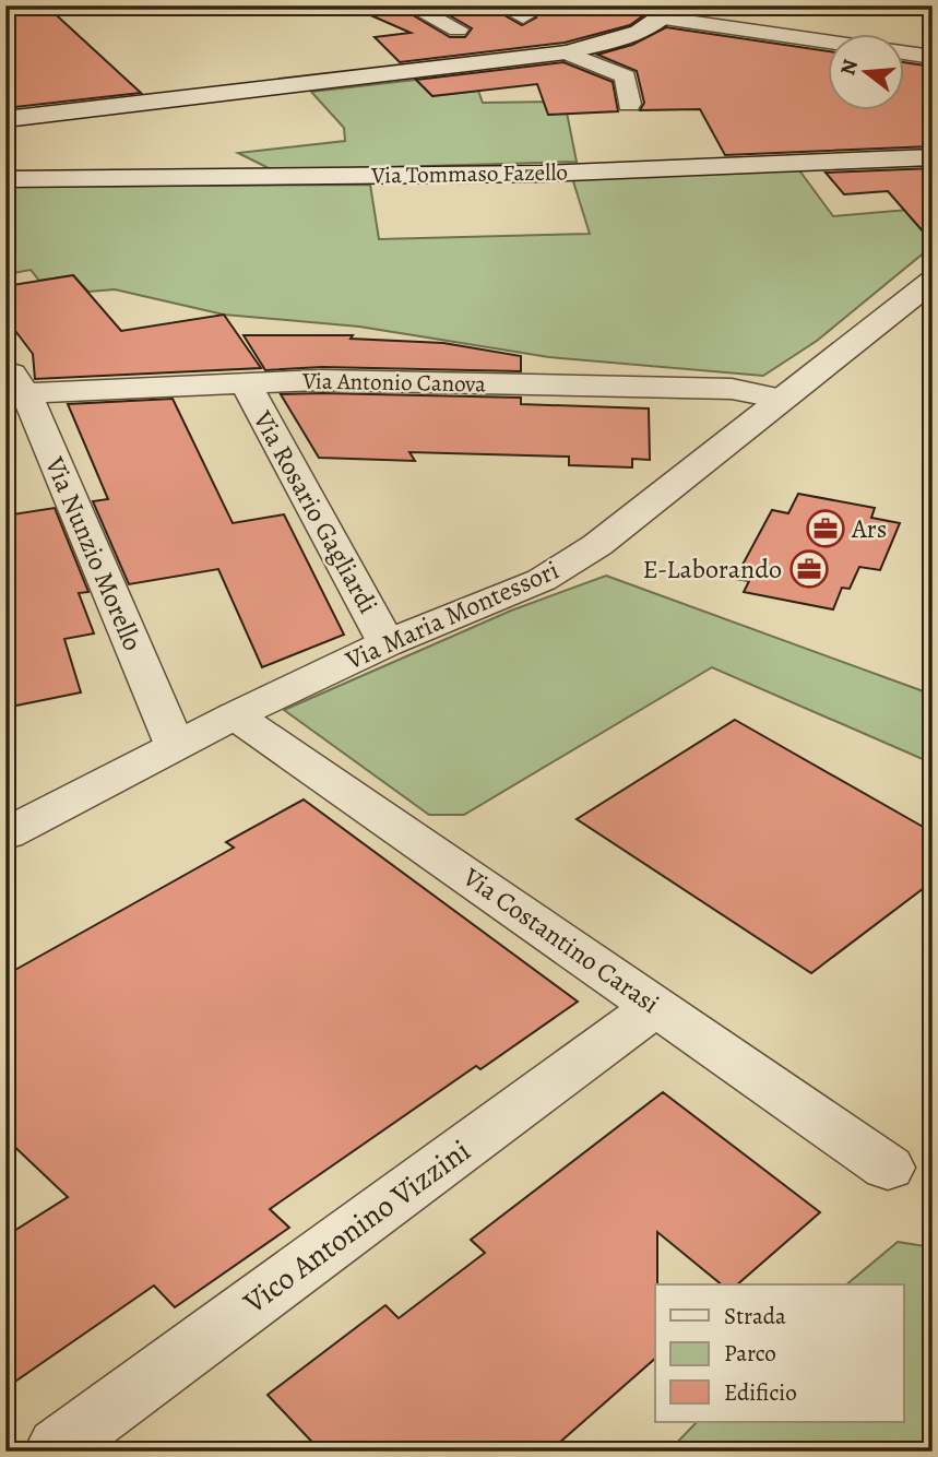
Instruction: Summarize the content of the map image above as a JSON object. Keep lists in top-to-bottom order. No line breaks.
{"streets":{"street":["Via Tommaso Fazello","Via Antonio Canova","Via Rosario Gagliardi","Via Nunzio Morello","Via Maria Montessori","Via Costantino Carasi","Vico Antonino Vizzini"]},"crossings":[["Via Antonio Canova","Via Rosario Gagliardi"],["Via Antonio Canova","Via Nunzio Morello"],["Via Antonio Canova","Via Maria Montessori"],["Via Rosario Gagliardi","Via Maria Montessori"],["Via Nunzio Morello","Via Maria Montessori"],["Via Maria Montessori","Via Costantino Carasi"],["Via Costantino Carasi","Vico Antonino Vizzini"]],"places":{"office":["Ars","E-Laborando"]},"legend":["Strada","Parco","Edificio"],"north":"left"}
